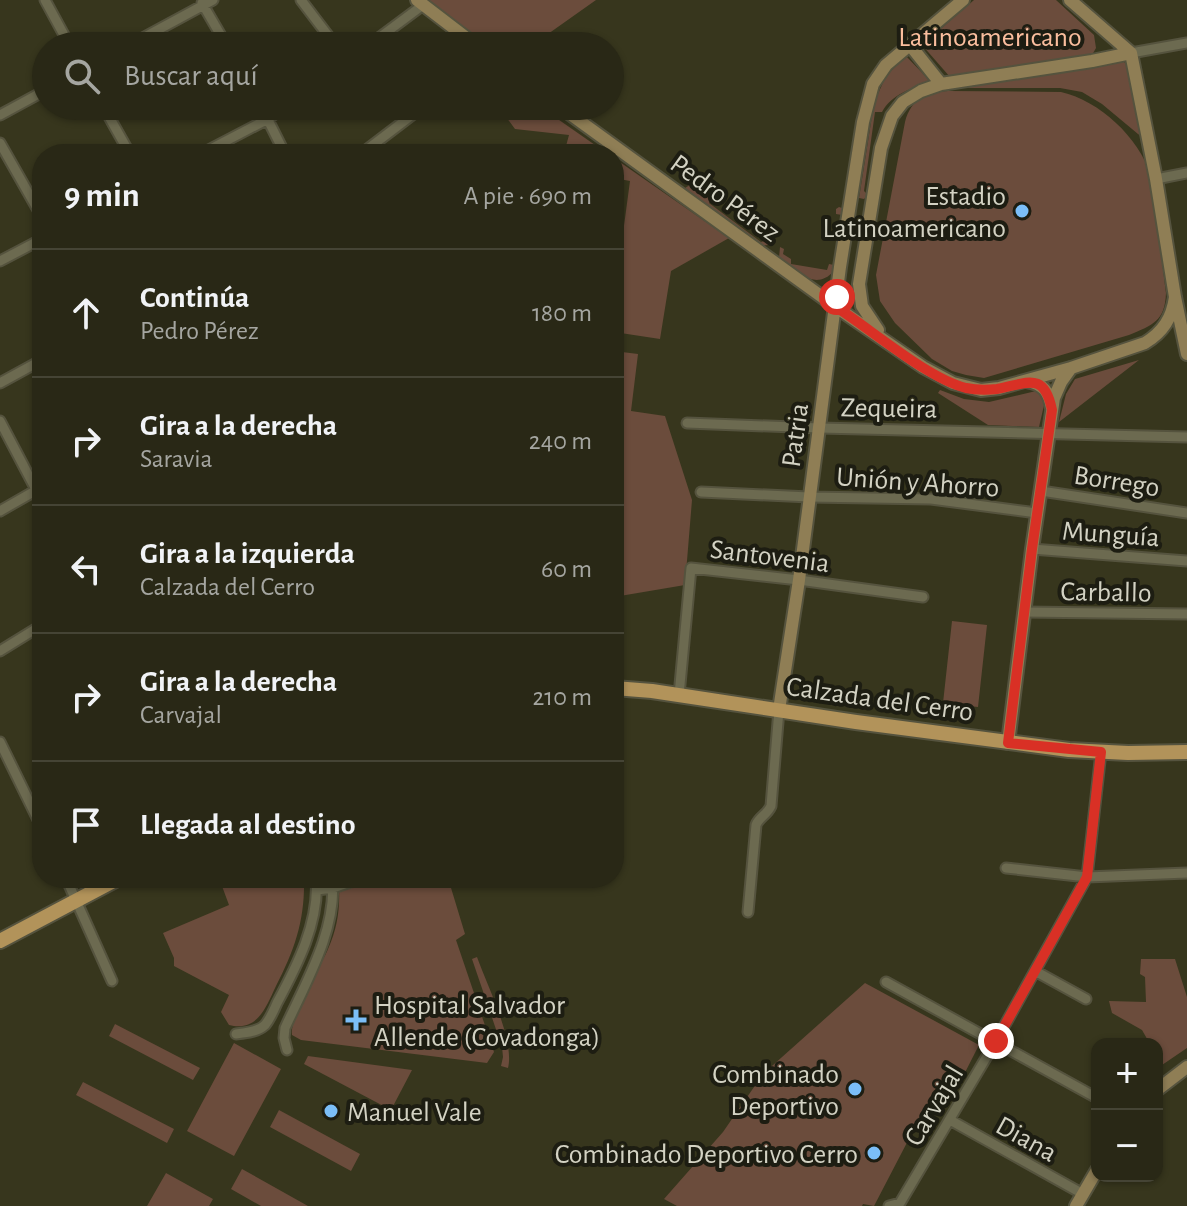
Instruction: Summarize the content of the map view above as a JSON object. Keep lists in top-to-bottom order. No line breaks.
{"streets":{"main road":["Calzada del Cerro"],"street":["Pedro Pérez","Zequeira","Patria","Borrego","Unión y Ahorro","Munguía","Santovenia","Carballo","Carvajal","Diana"]},"crossings":[["Pedro Pérez","Patria"],["Zequeira","Patria"],["Patria","Unión y Ahorro"],["Patria","Santovenia"],["Patria","Calzada del Cerro"],["Santovenia","Calzada del Cerro"],["Calzada del Cerro","Carvajal"],["Carvajal","Diana"]],"parks":["Latinoamericano"],"places":{"other":["Estadio Latinoamericano","Combinado Deportivo","Manuel Vale","Combinado Deportivo Cerro"],"health":["Hospital Salvador Allende (Covadonga)"]},"page":{"search":"Buscar aquí","heading":["9 min","A pie · 690 m"],"list":[["Continúa","Pedro Pérez","180 m"],["Gira a la derecha","Saravia","240 m"],["Gira a la izquierda","Calzada del Cerro","60 m"],["Gira a la derecha","Carvajal","210 m"],"Llegada al destino"],"map_buttons":["+","−"]}}
